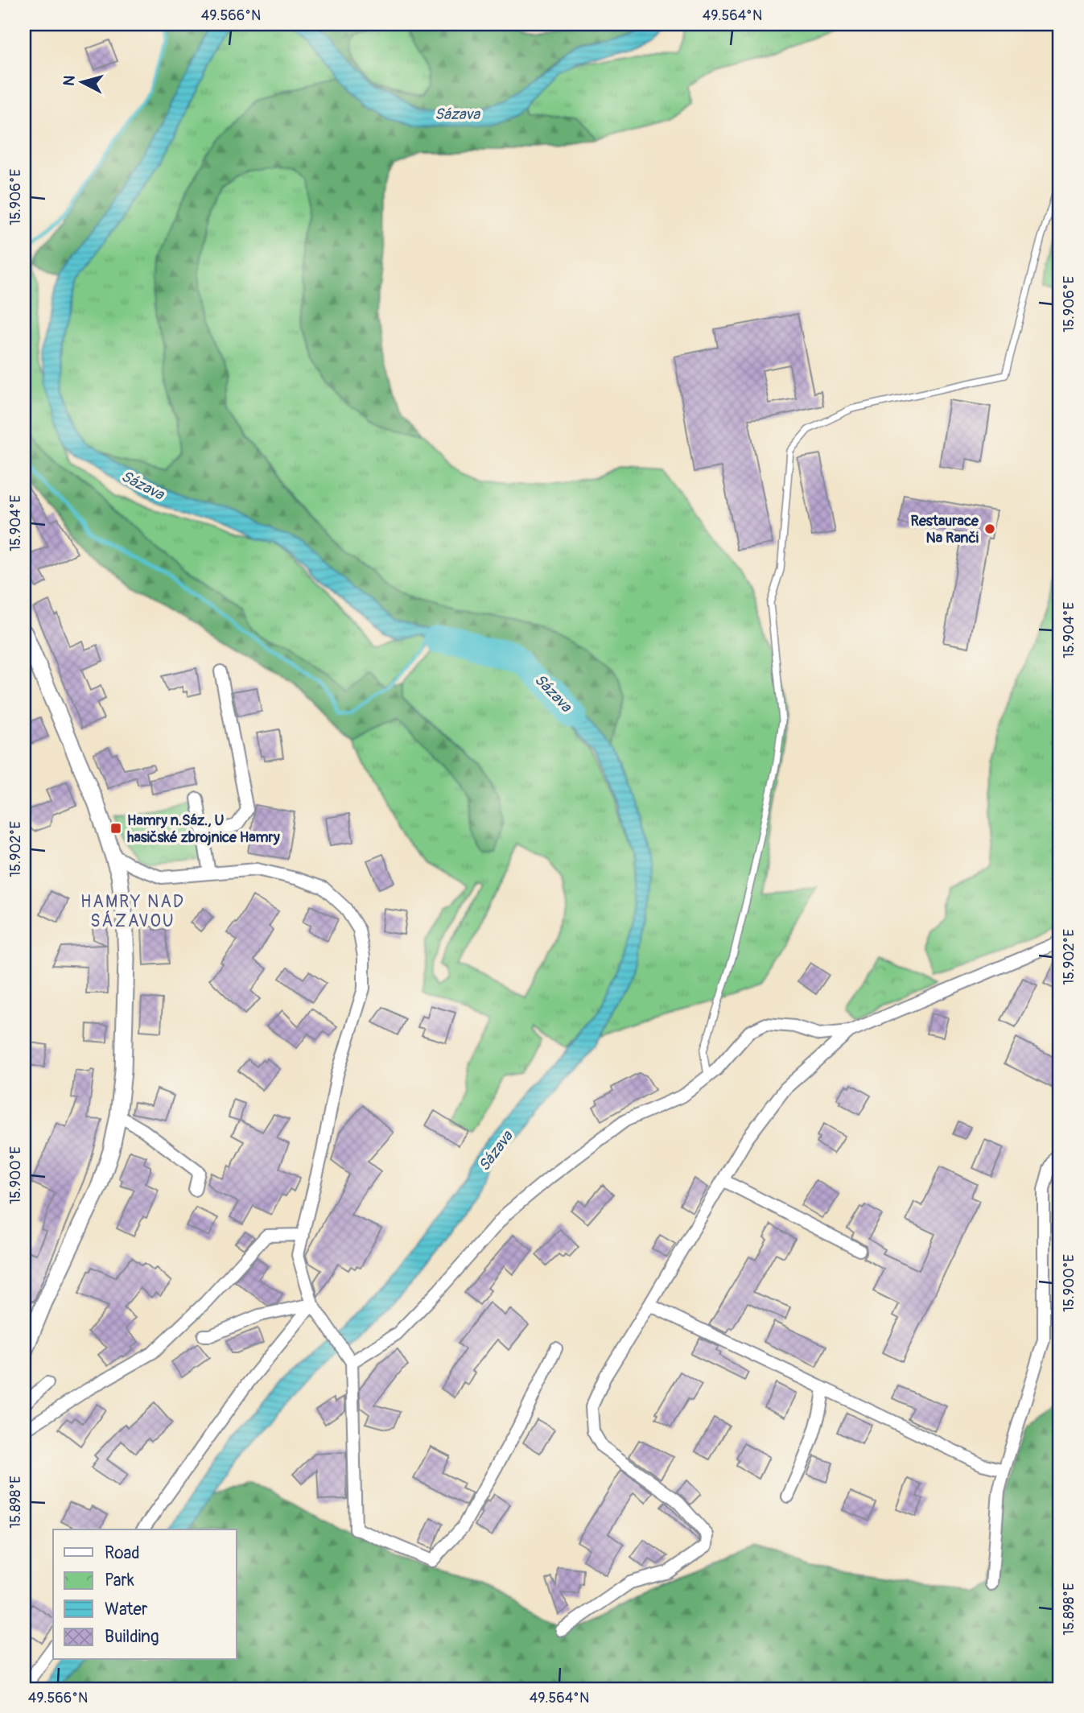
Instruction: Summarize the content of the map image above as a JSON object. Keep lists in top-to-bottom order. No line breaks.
{"districts":["HAMRY NAD SÁZAVOU"],"water":["Sázava"],"places":{"other":["Restaurace Na Ranči"],"transit":["Hamry n.Sáz., U hasičské zbrojnice Hamry"]},"legend":["Road","Park","Water","Building"],"north":"left","coordinates":["49.566°N","49.564°N","15.906°E","15.904°E","15.902°E","15.900°E","15.898°E"]}
